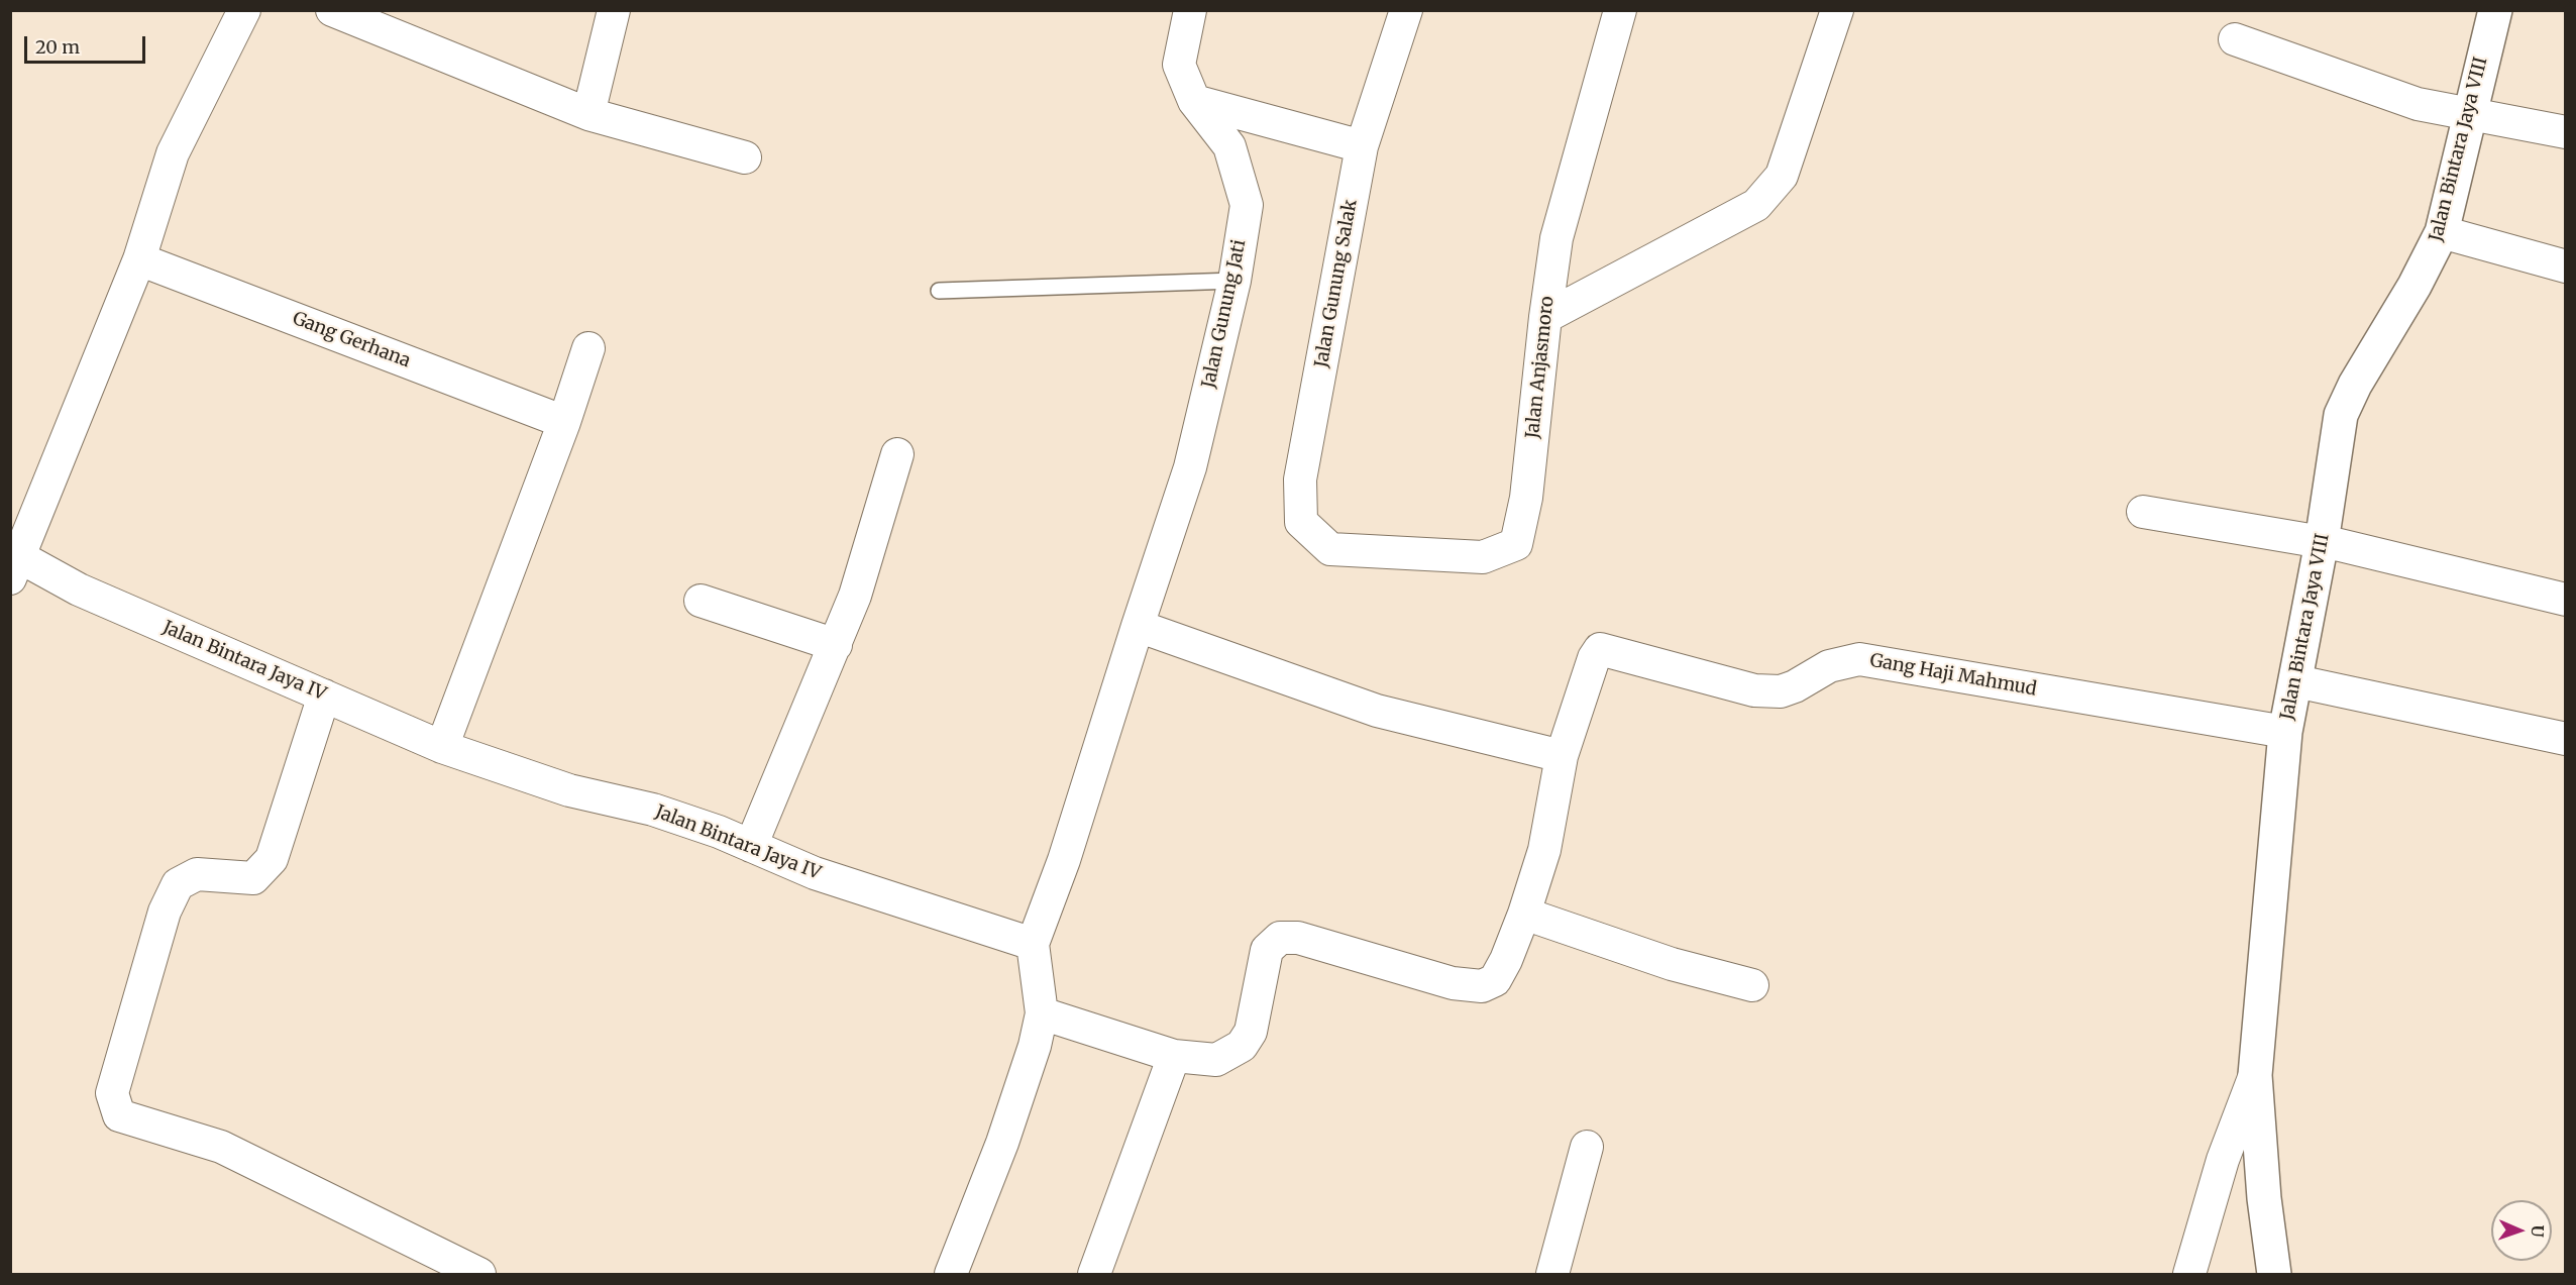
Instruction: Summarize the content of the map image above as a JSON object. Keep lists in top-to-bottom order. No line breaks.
{"streets":{"street":["Jalan Bintara Jaya VIII","Jalan Gunung Salak","Jalan Gunung Jati","Gang Gerhana","Jalan Anjasmoro","Jalan Bintara Jaya IV","Gang Haji Mahmud"]},"crossings":[["Jalan Bintara Jaya VIII","Gang Haji Mahmud"],["Jalan Gunung Salak","Jalan Anjasmoro"],["Jalan Gunung Jati","Jalan Bintara Jaya IV"],["Gang Gerhana","Jalan Bintara Jaya IV"]],"scale_bar":"20 m","north":"right"}
